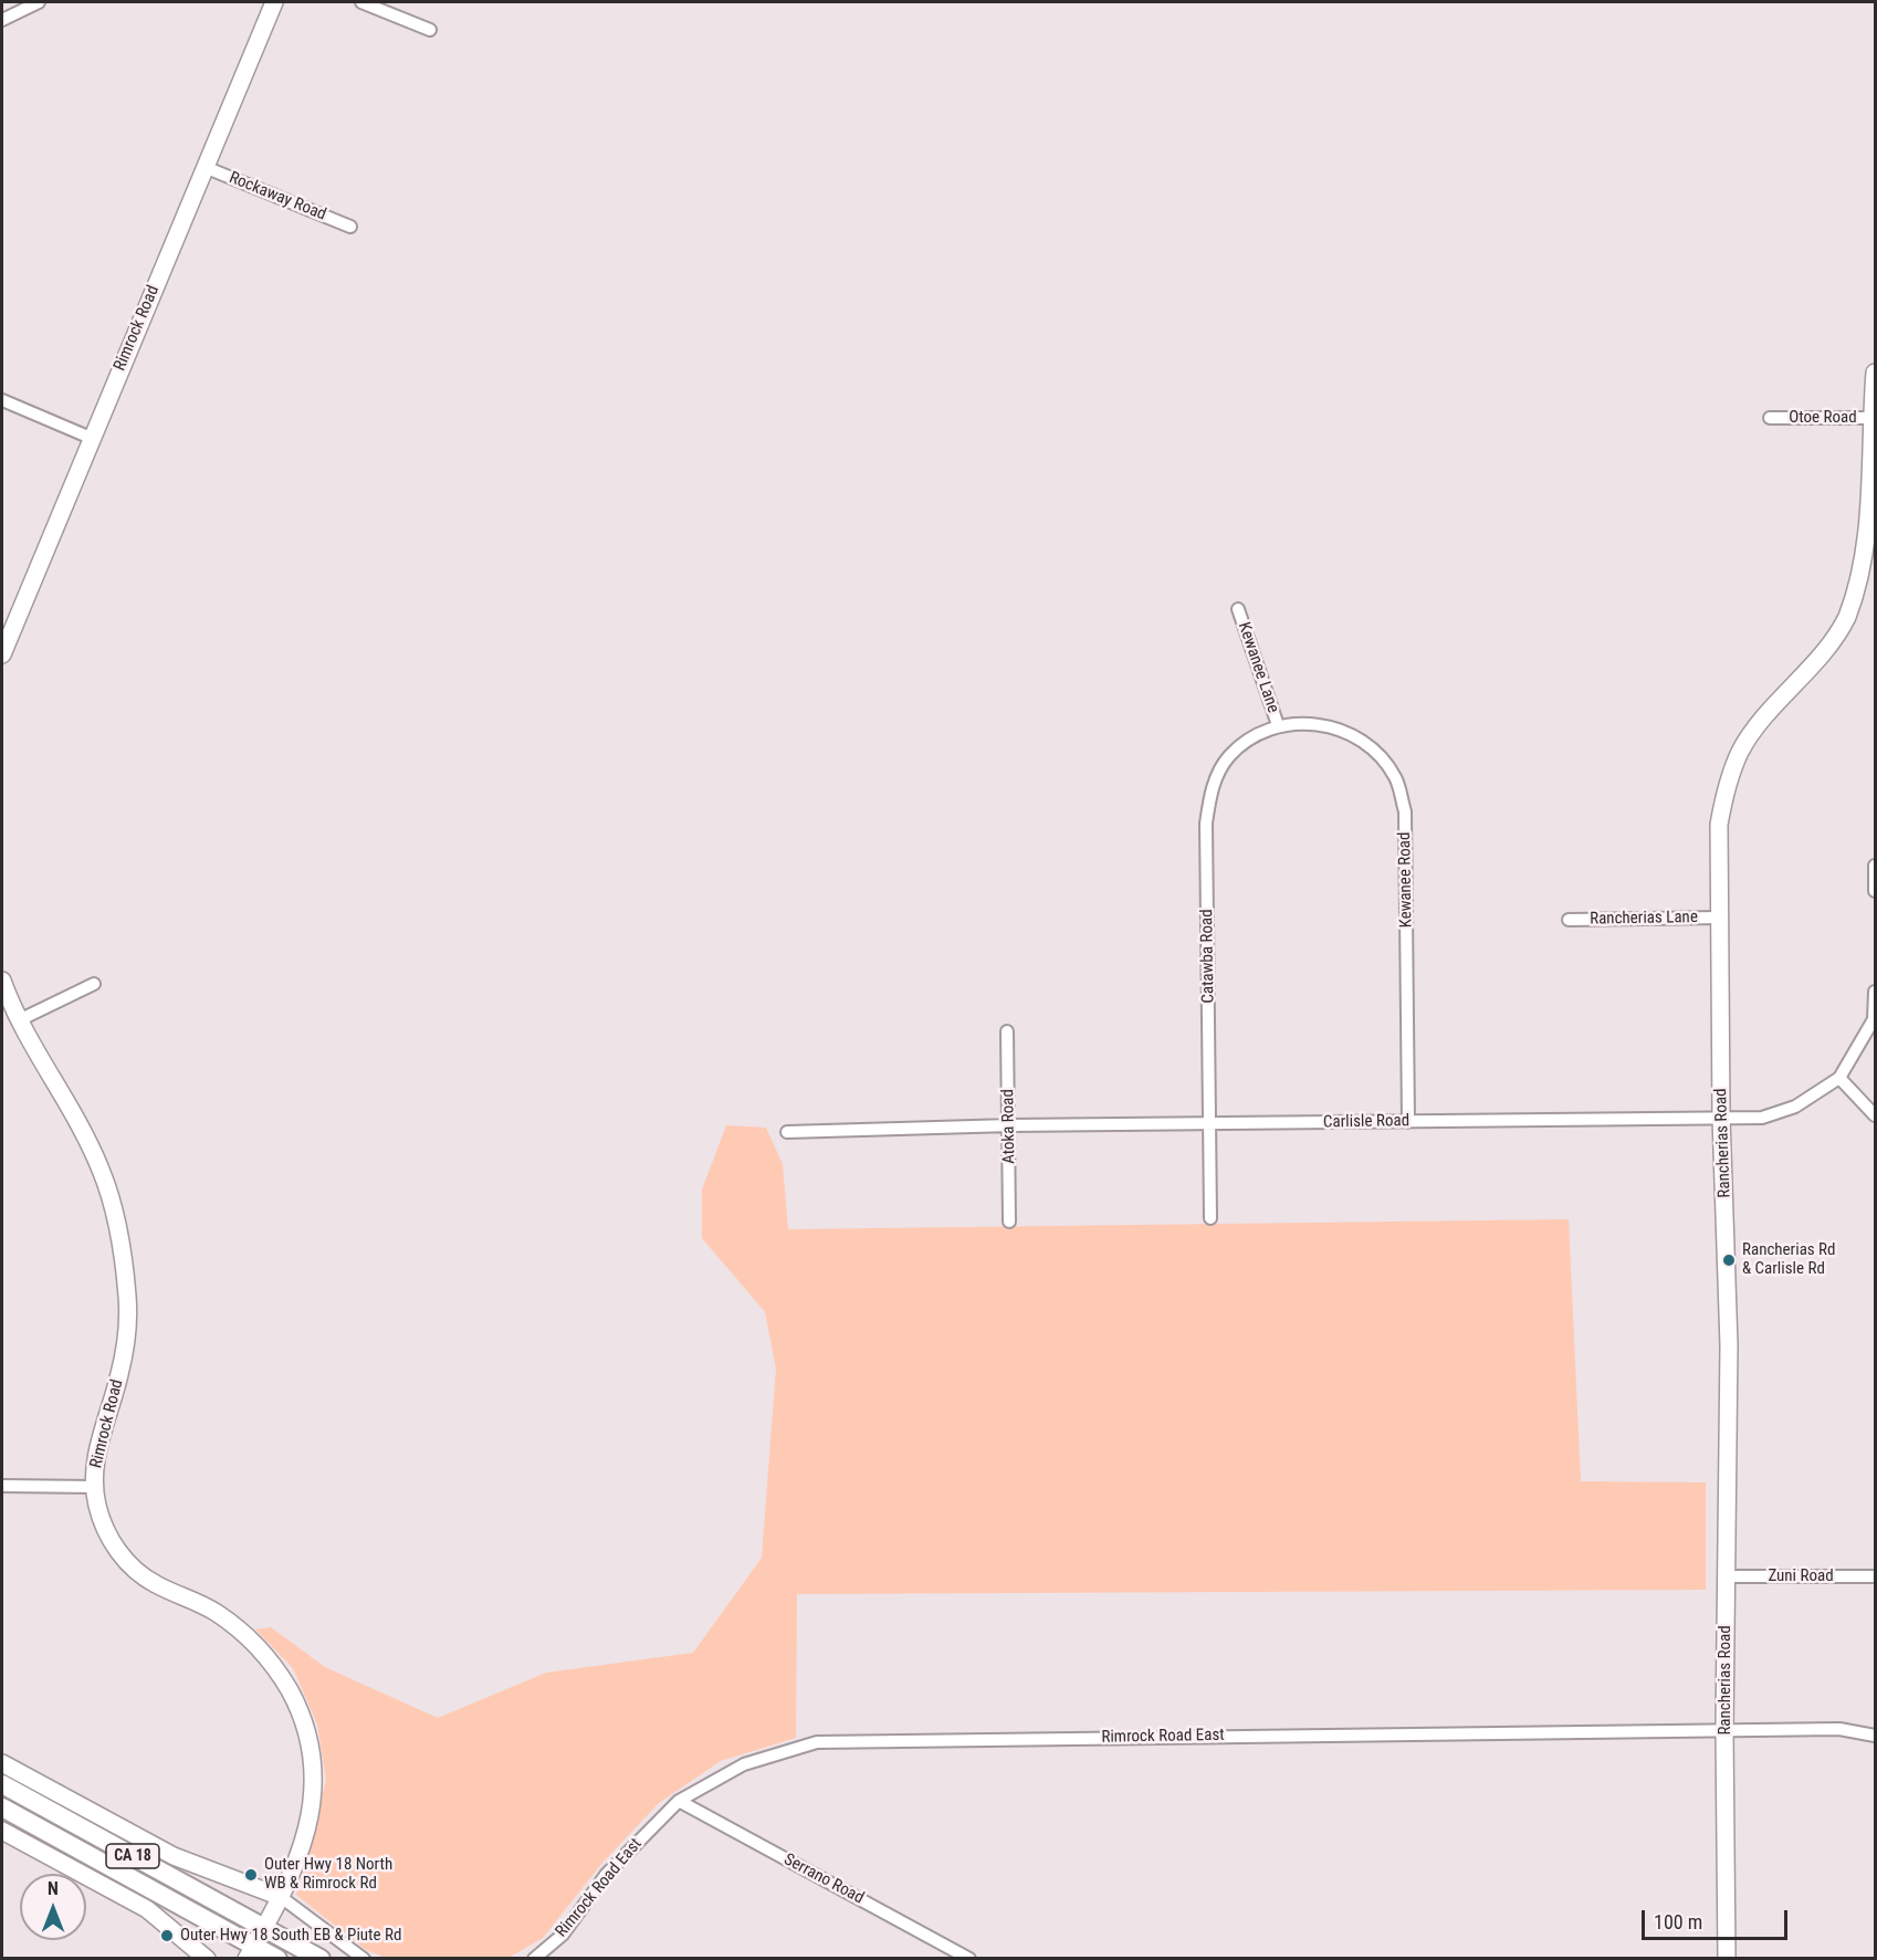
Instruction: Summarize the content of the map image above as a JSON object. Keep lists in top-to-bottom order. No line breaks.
{"streets":{"main road":["CA 18"],"street":["Rockaway Road","Rimrock Road","Otoe Road","Kewanee Lane","Kewanee Road","Rancherias Lane","Catawba Road","Carlisle Road","Atoka Road","Rancherias Road","Zuni Road","Rimrock Road East","Serrano Road"]},"crossings":[["Rockaway Road","Rimrock Road"],["Rimrock Road","CA 18"],["Otoe Road","Rancherias Road"],["Kewanee Lane","Kewanee Road"],["Kewanee Lane","Catawba Road"],["Kewanee Road","Catawba Road"],["Kewanee Road","Carlisle Road"],["Rancherias Lane","Rancherias Road"],["Catawba Road","Carlisle Road"],["Carlisle Road","Atoka Road"],["Carlisle Road","Rancherias Road"],["Rancherias Road","Zuni Road"],["Rancherias Road","Rimrock Road East"],["Rimrock Road East","Serrano Road"]],"places":["Rancherias Rd & Carlisle Rd","Outer Hwy 18 North WB & Rimrock Rd","Outer Hwy 18 South EB & Piute Rd"],"scale_bar":"100 m","north":"top"}
